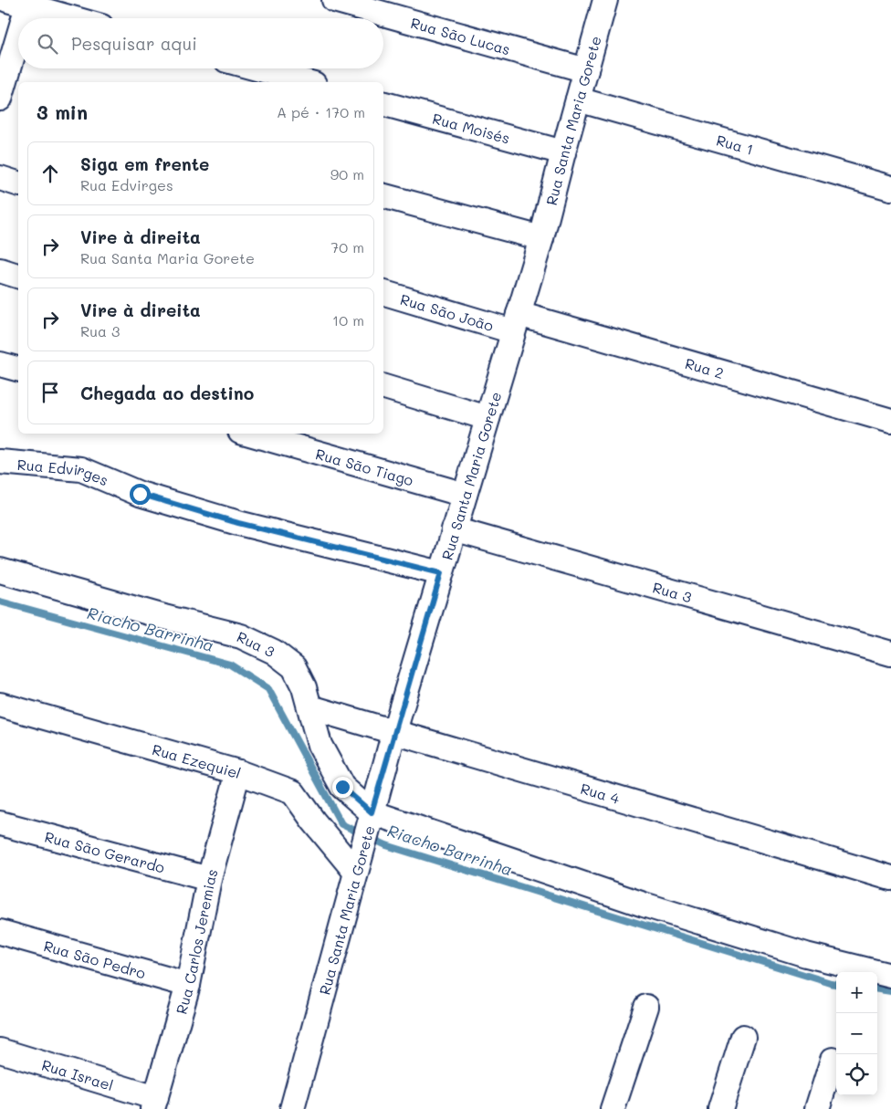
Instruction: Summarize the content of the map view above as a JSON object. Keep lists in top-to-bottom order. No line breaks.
{"streets":{"street":["Rua São Lucas","Rua Santa Maria Gorete","Rua Moisés","Rua 1","Rua São João","Rua 2","Rua São Tiago","Rua Edvirges","Rua 3","Rua Ezequiel","Rua 4","Rua São Gerardo","Rua Carlos Jeremias","Rua São Pedro","Rua Israel"]},"crossings":[["Rua São Lucas","Rua Santa Maria Gorete"],["Rua Santa Maria Gorete","Rua Moisés"],["Rua Santa Maria Gorete","Rua 1"],["Rua Santa Maria Gorete","Rua São João"],["Rua Santa Maria Gorete","Rua 2"],["Rua Santa Maria Gorete","Rua São Tiago"],["Rua Santa Maria Gorete","Rua Edvirges"],["Rua Santa Maria Gorete","Rua 3"],["Rua Santa Maria Gorete","Rua Ezequiel"],["Rua Santa Maria Gorete","Rua 4"],["Rua São João","Rua 2"],["Rua 3","Rua 4"],["Rua Ezequiel","Rua Carlos Jeremias"],["Rua São Gerardo","Rua Carlos Jeremias"],["Rua Carlos Jeremias","Rua São Pedro"],["Rua Carlos Jeremias","Rua Israel"]],"water":["Riacho Barrinha"],"page":{"search":"Pesquisar aqui","heading":["3 min","A pé · 170 m"],"list":[["Siga em frente","Rua Edvirges","90 m"],["Vire à direita","Rua Santa Maria Gorete","70 m"],["Vire à direita","Rua 3","10 m"],"Chegada ao destino"],"map_buttons":["+","−"]}}
